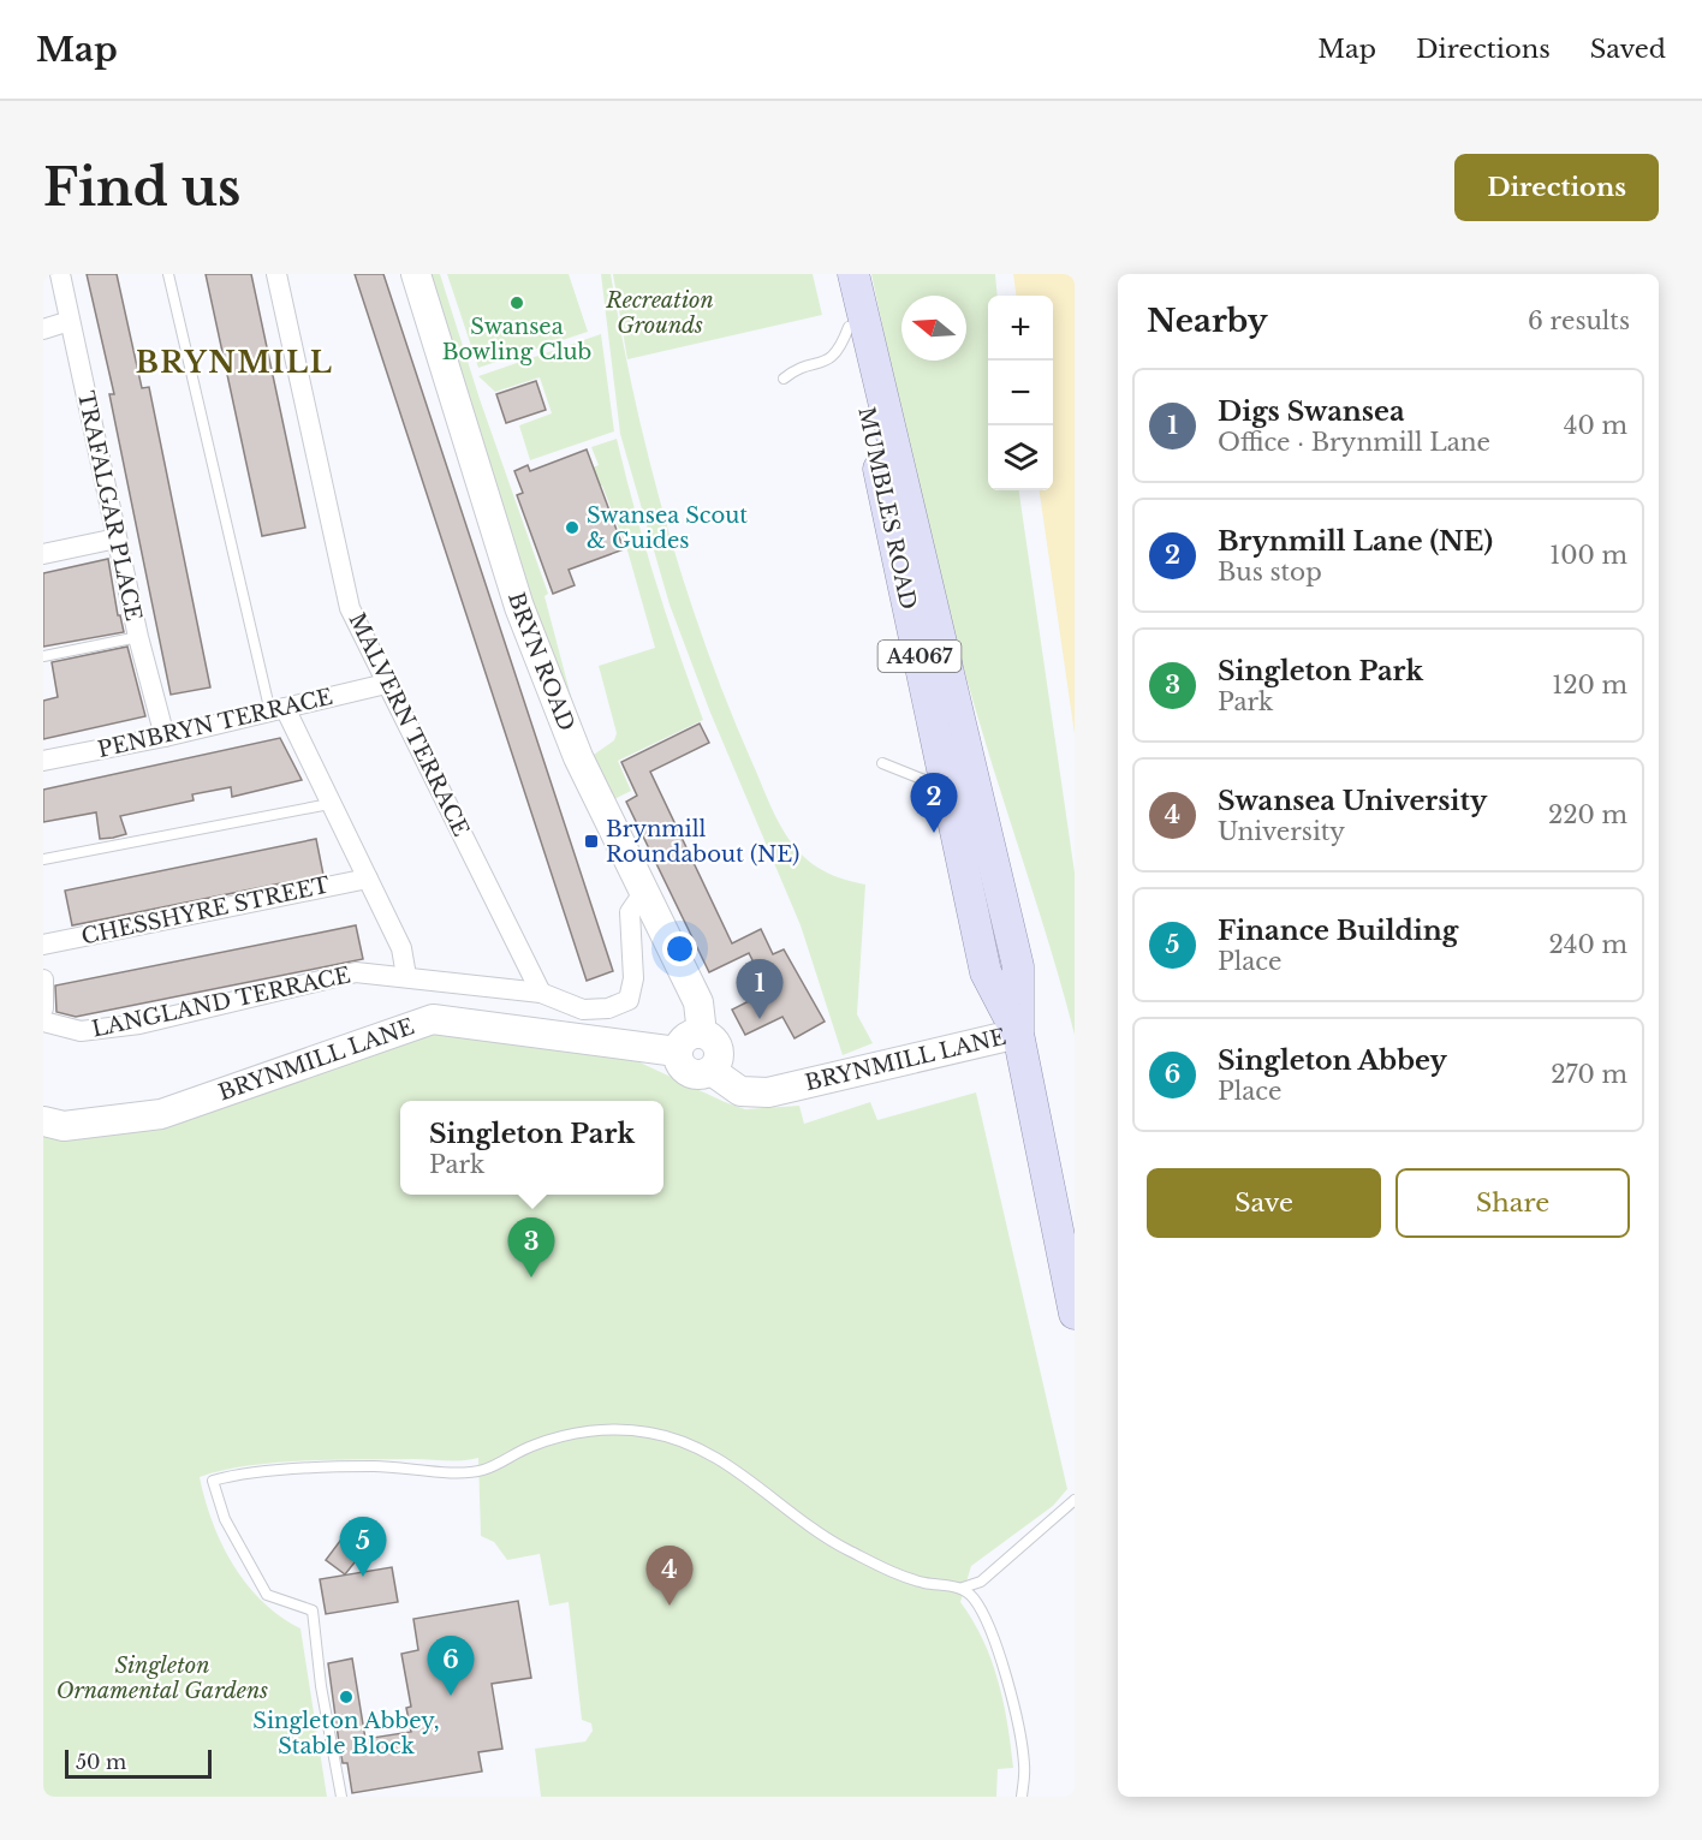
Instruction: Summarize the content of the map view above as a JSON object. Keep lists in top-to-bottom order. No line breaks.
{"streets":{"main road":["MUMBLES ROAD","A4067"],"street":["TRAFALGAR PLACE","BRYN ROAD","PENBRYN TERRACE","MALVERN TERRACE","CHESSHYRE STREET","LANGLAND TERRACE","BRYNMILL LANE"]},"crossings":[["TRAFALGAR PLACE","PENBRYN TERRACE"],["MUMBLES ROAD","BRYNMILL LANE"],["BRYN ROAD","LANGLAND TERRACE"],["BRYN ROAD","BRYNMILL LANE"],["PENBRYN TERRACE","MALVERN TERRACE"],["MALVERN TERRACE","LANGLAND TERRACE"]],"districts":["BRYNMILL"],"parks":["Recreation Grounds","Singleton Ornamental Gardens"],"places":{"other":["Swansea Bowling Club","Swansea Scout & Guides","Singleton Abbey, Stable Block"],"transit":["Brynmill Roundabout (NE)"]},"scale_bar":"50 m","north":"left","page":{"header":"Map","nav":["Map","Directions","Saved"],"buttons":["Directions",["Save","Share"]],"title":"Find us","heading":["Nearby","6 results"],"map_buttons":["+","−"],"list":[{"mark":"1","name":"Digs Swansea","note":"Office · Brynmill Lane","value":"40 m"},{"mark":"2","name":"Brynmill Lane (NE)","note":"Bus stop","value":"100 m"},{"mark":"3","name":"Singleton Park","note":"Park","value":"120 m"},{"mark":"4","name":"Swansea University","note":"University","value":"220 m"},{"mark":"5","name":"Finance Building","note":"Place","value":"240 m"},{"mark":"6","name":"Singleton Abbey","note":"Place","value":"270 m"}],"pins":["2","1","3","5","4","6"],"popup":["Singleton Park","Park"],"scale":"50 m"}}
